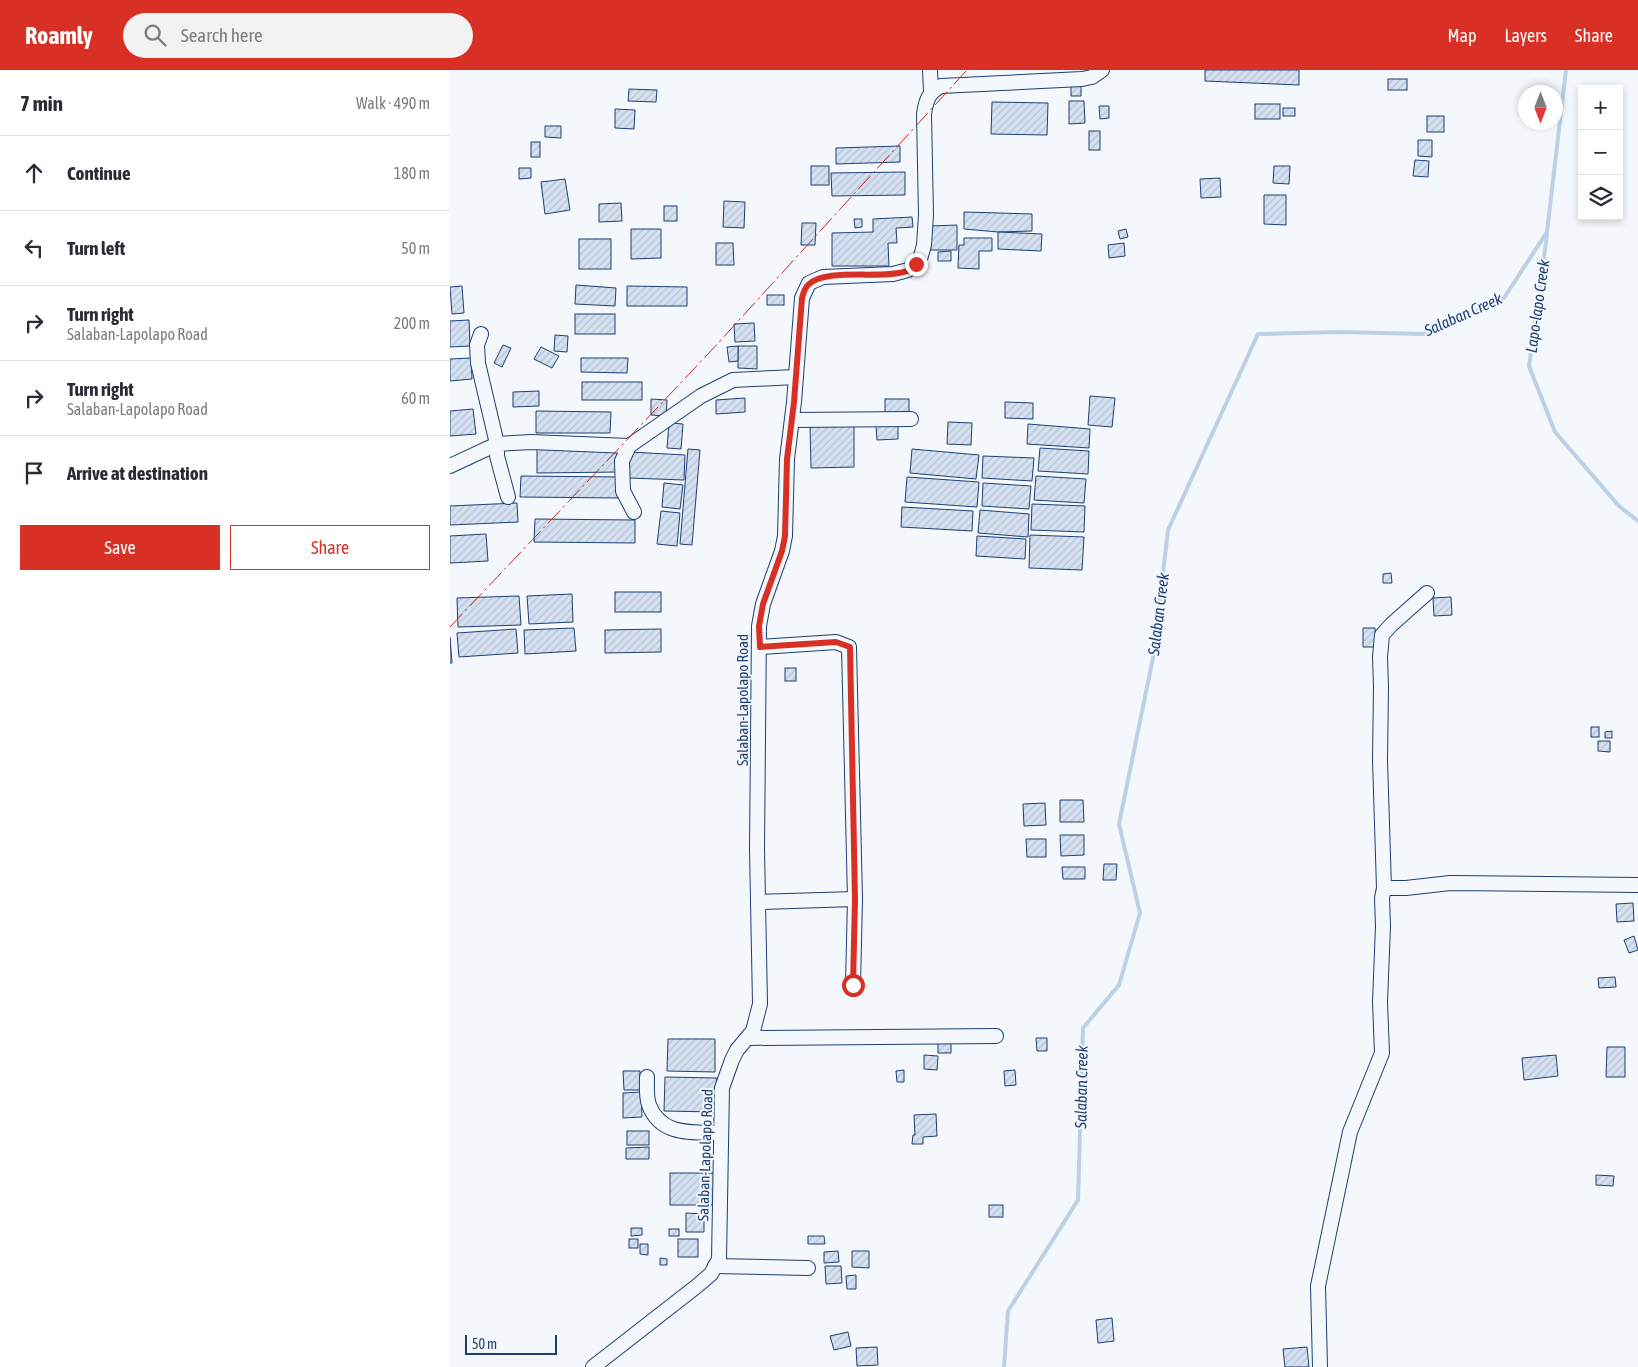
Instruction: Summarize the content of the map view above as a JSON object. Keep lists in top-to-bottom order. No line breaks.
{"streets":{"street":["Salaban-Lapolapo Road"]},"water":["Lapo-lapo Creek","Salaban Creek"],"scale_bar":"50 m","north":"bottom","page":{"header":"Roamly","search":"Search here","nav":["Map","Layers","Share"],"heading":["7 min","Walk · 490 m"],"map_buttons":["+","−"],"list":[["Continue","180 m"],["Turn left","50 m"],["Turn right","Salaban-Lapolapo Road","200 m"],["Turn right","Salaban-Lapolapo Road","60 m"],"Arrive at destination"],"buttons":["Save","Share"],"scale":"50 m"}}
